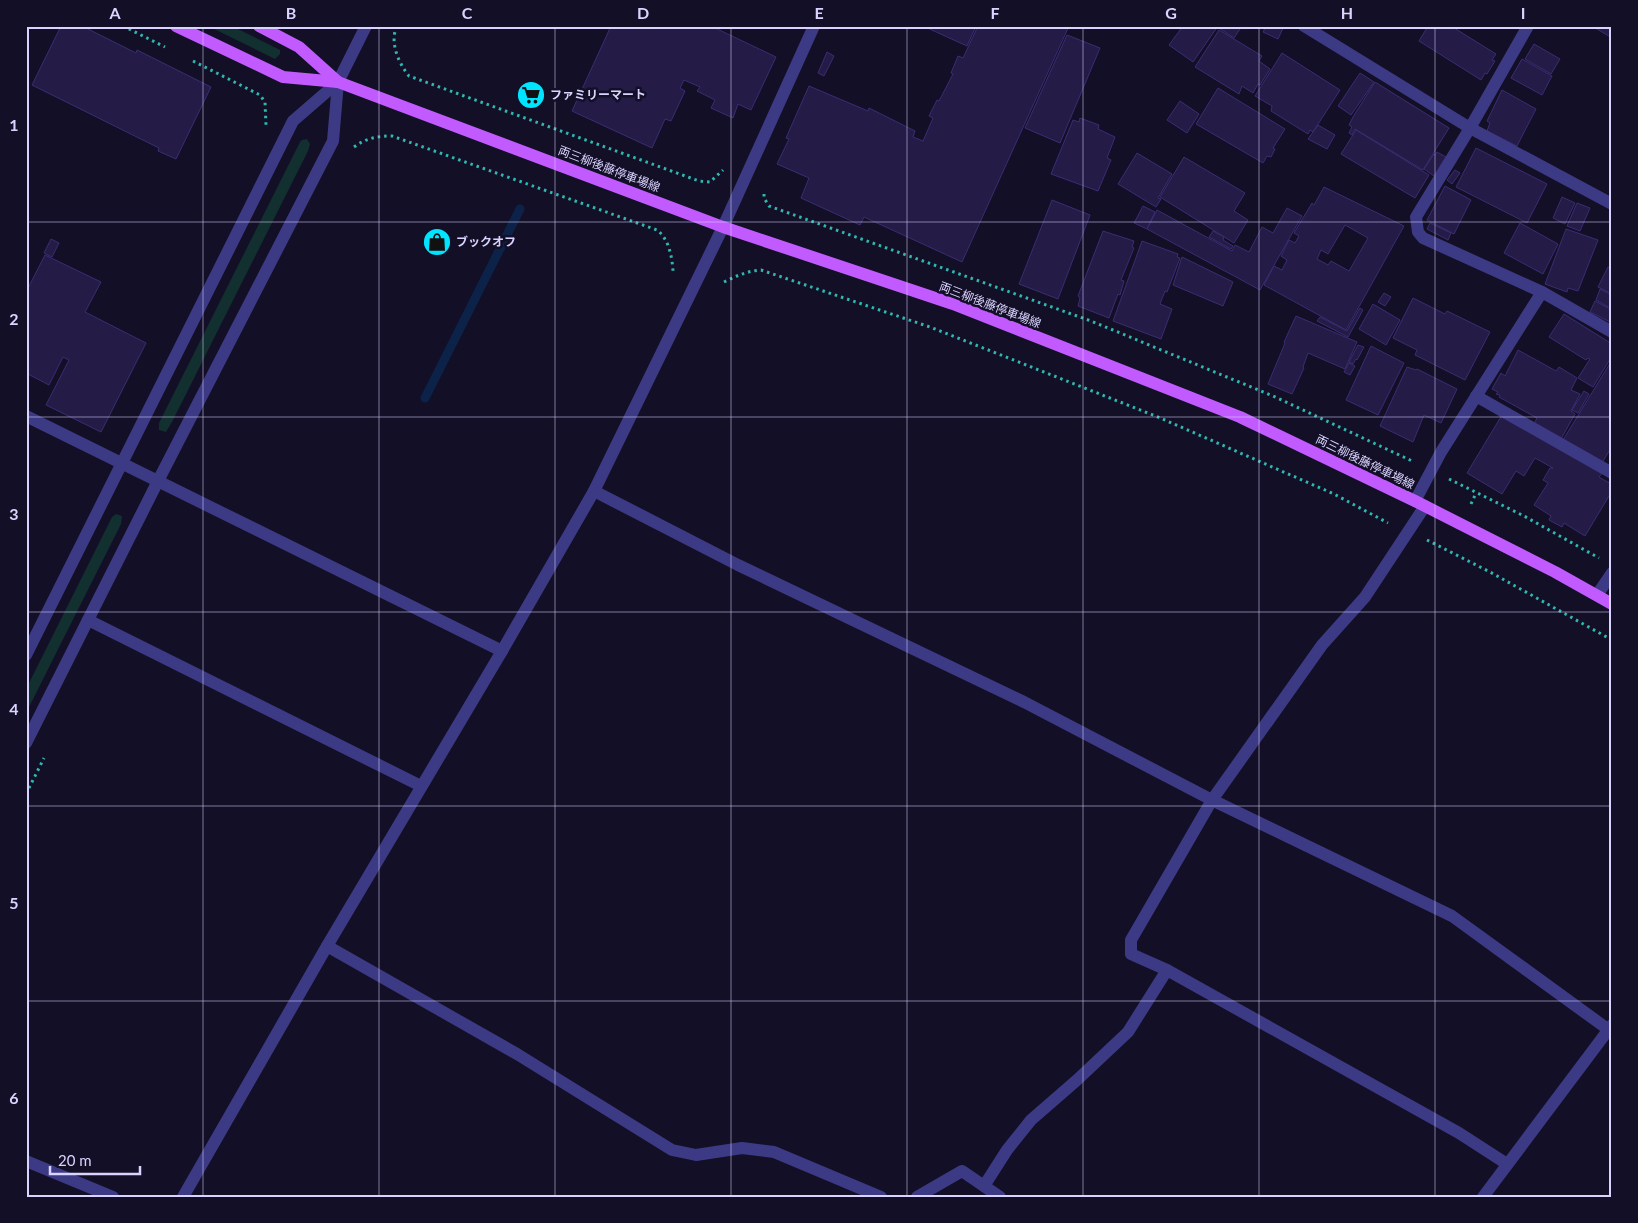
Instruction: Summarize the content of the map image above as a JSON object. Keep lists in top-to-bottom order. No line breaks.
{"streets":{"main road":["両三柳後藤停車場線"]},"places":{"supermarket":["ファミリーマート"],"shop":["ブックオフ"]},"scale_bar":"20 m","grid":{"columns":["A","B","C","D","E","F","G","H","I"],"rows":["1","2","3","4","5","6"]}}
